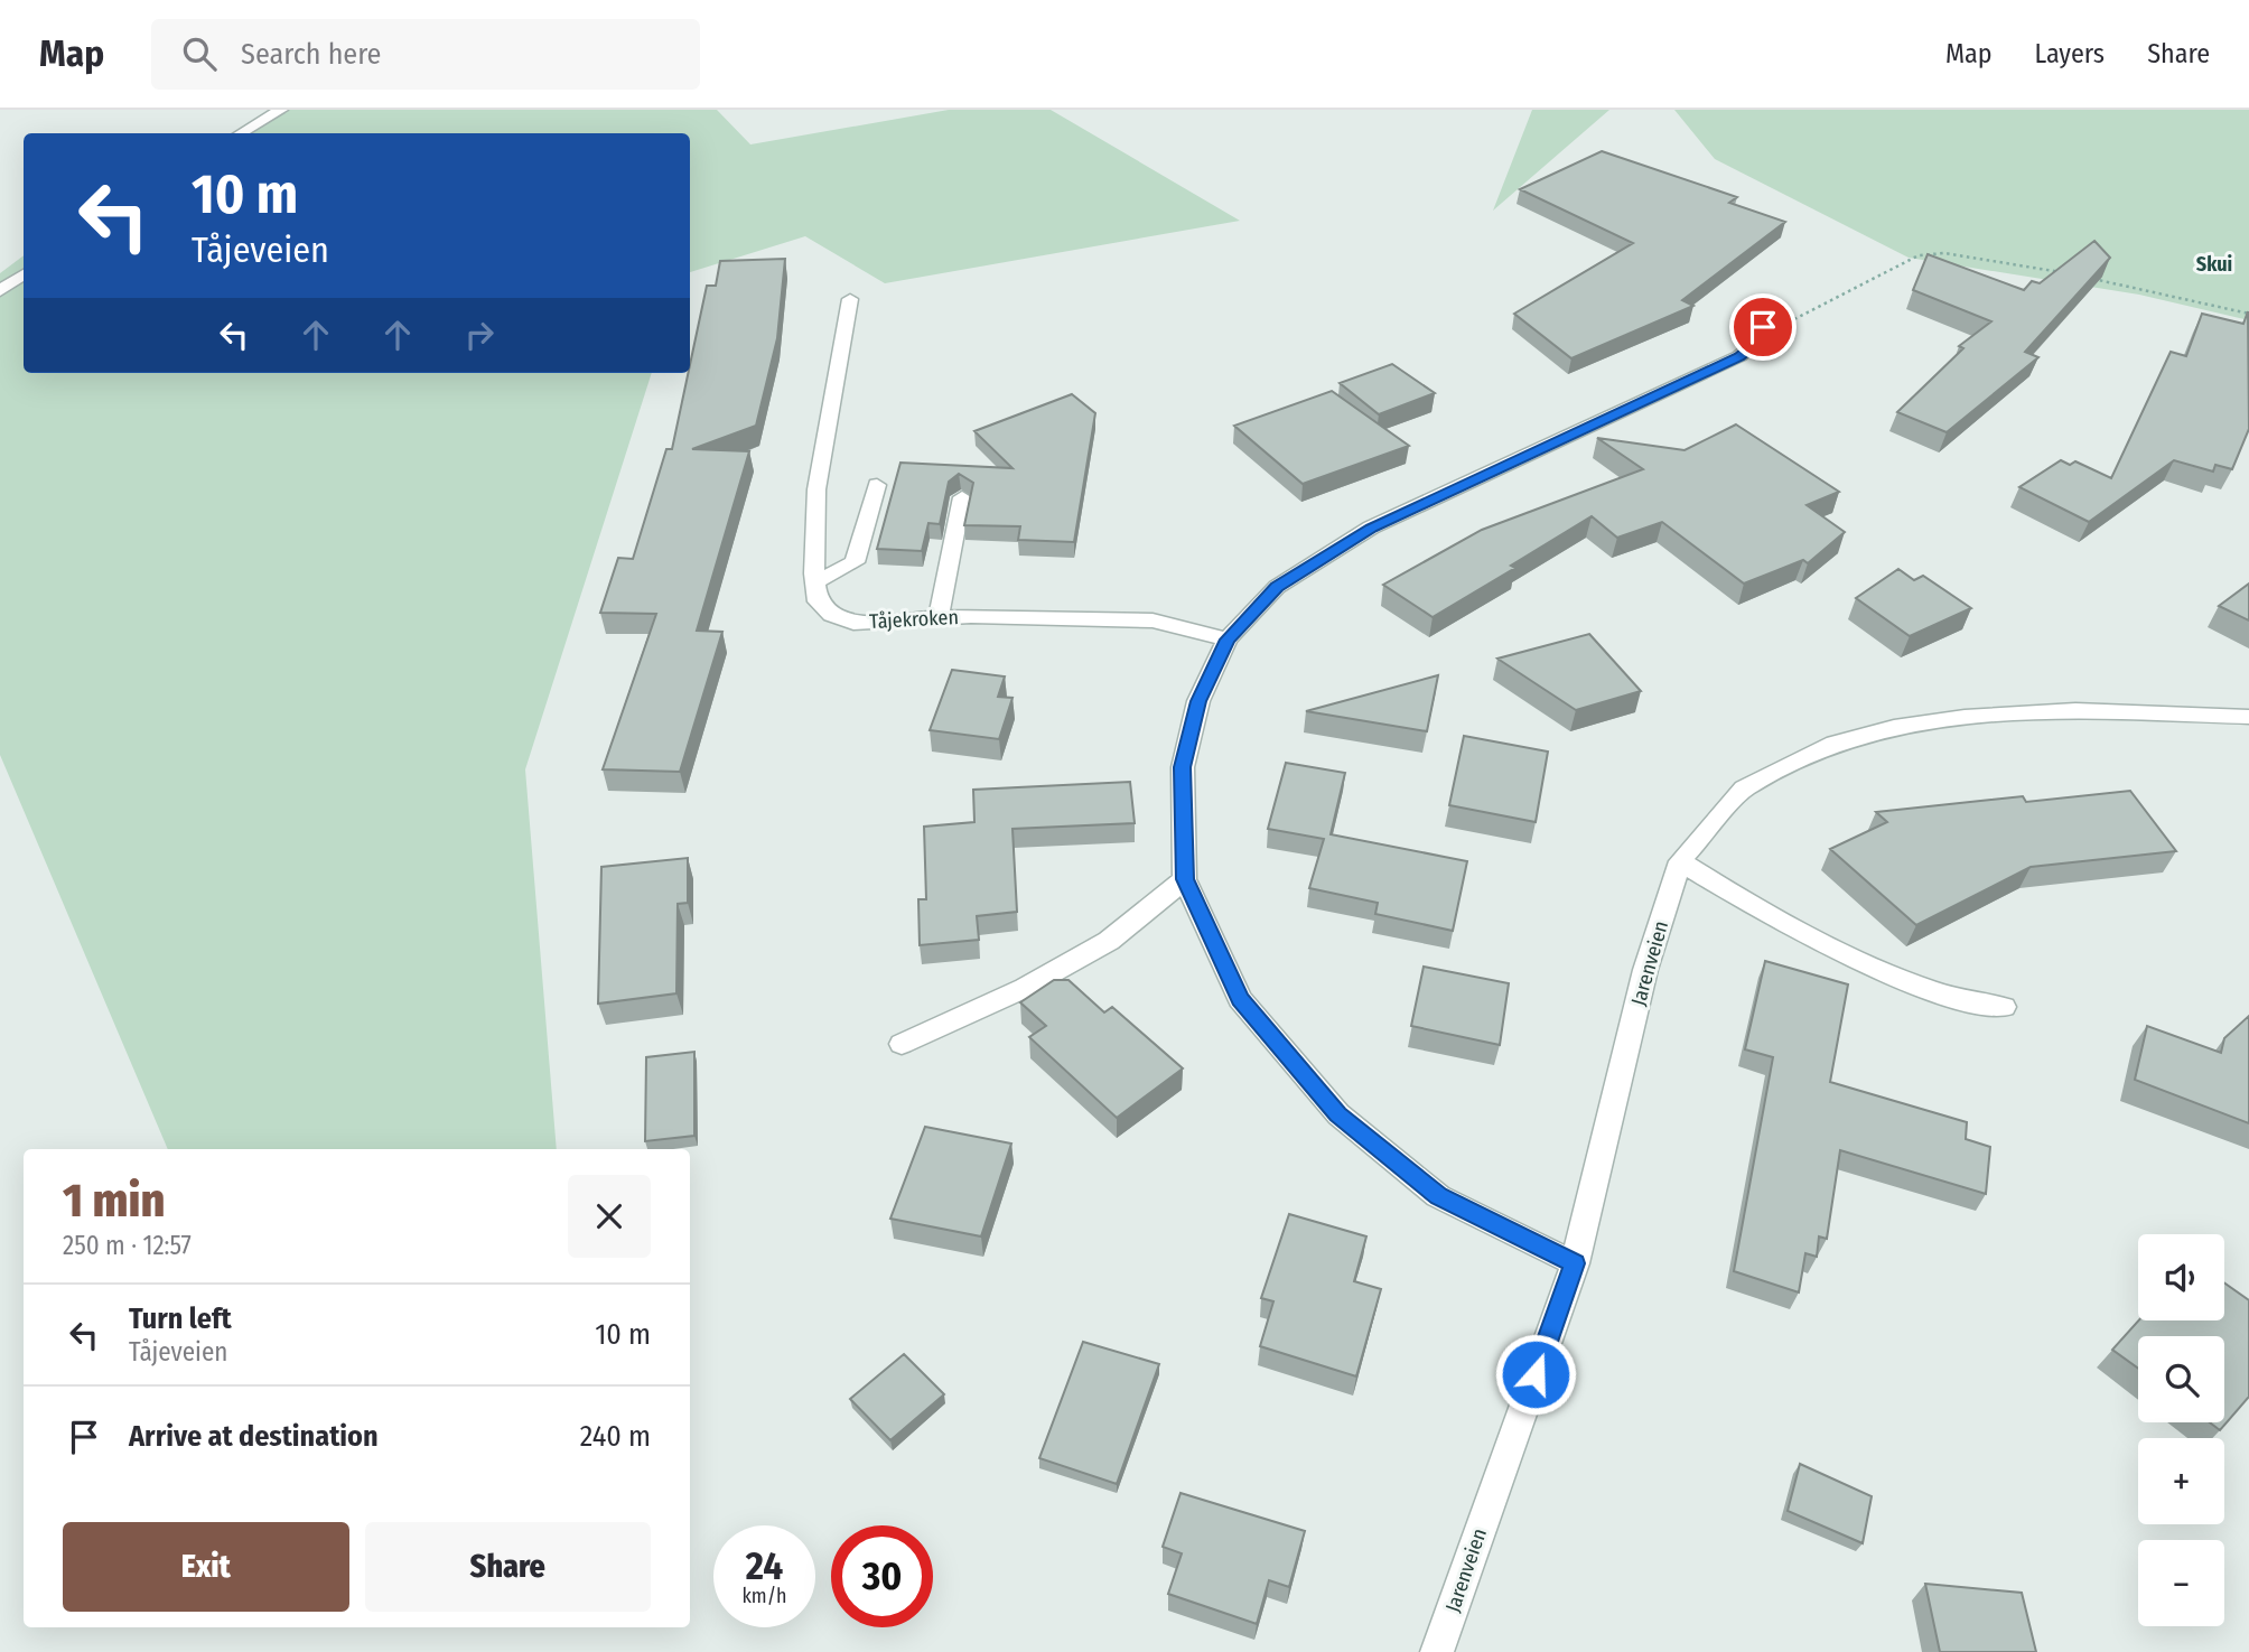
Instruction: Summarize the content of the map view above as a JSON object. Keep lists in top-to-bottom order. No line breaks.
{"streets":{"street":["Tåjekroken","Jarenveien"]},"districts":["Skui"],"page":{"header":"Map","search":"Search here","nav":["Map","Layers","Share"],"turn":["10 m","Tåjeveien"],"heading":["1 min","250 m · 12:57"],"map_buttons":["+","−"],"list":[{"name":"Turn left","note":"Tåjeveien","value":"10 m"},{"name":"Arrive at destination","value":"240 m"}],"buttons":["Exit","Share"],"speed":"24 km/h","limit":"30"}}
